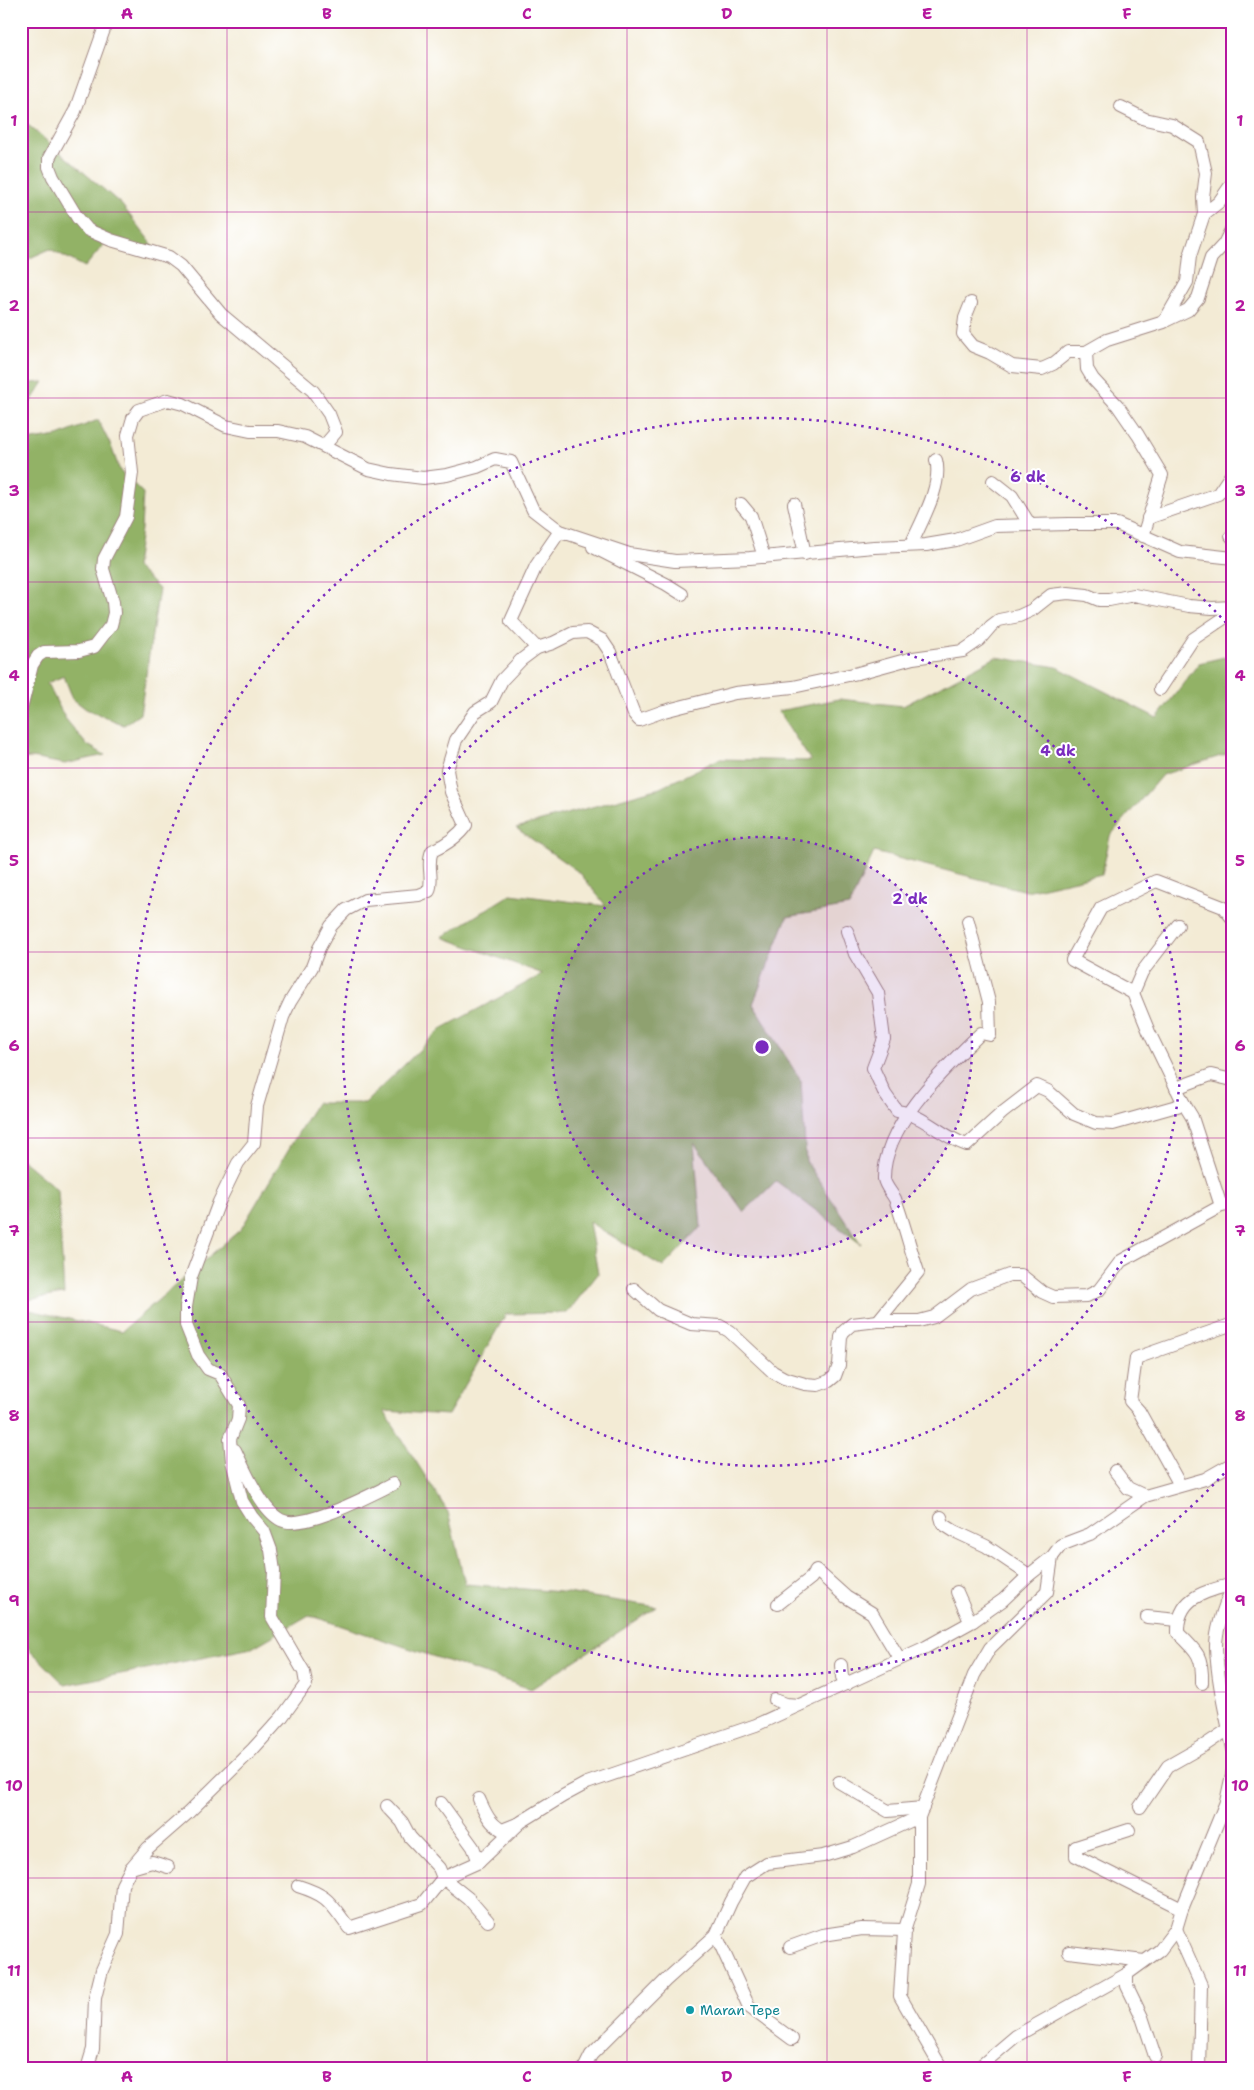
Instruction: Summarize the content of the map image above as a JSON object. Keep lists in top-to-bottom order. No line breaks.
{"places":["Maran Tepe"],"grid":{"columns":["A","B","C","D","E","F"],"rows":["1","2","3","4","5","6","7","8","9","10","11"]},"rings":["6 dk","4 dk","2 dk"]}
